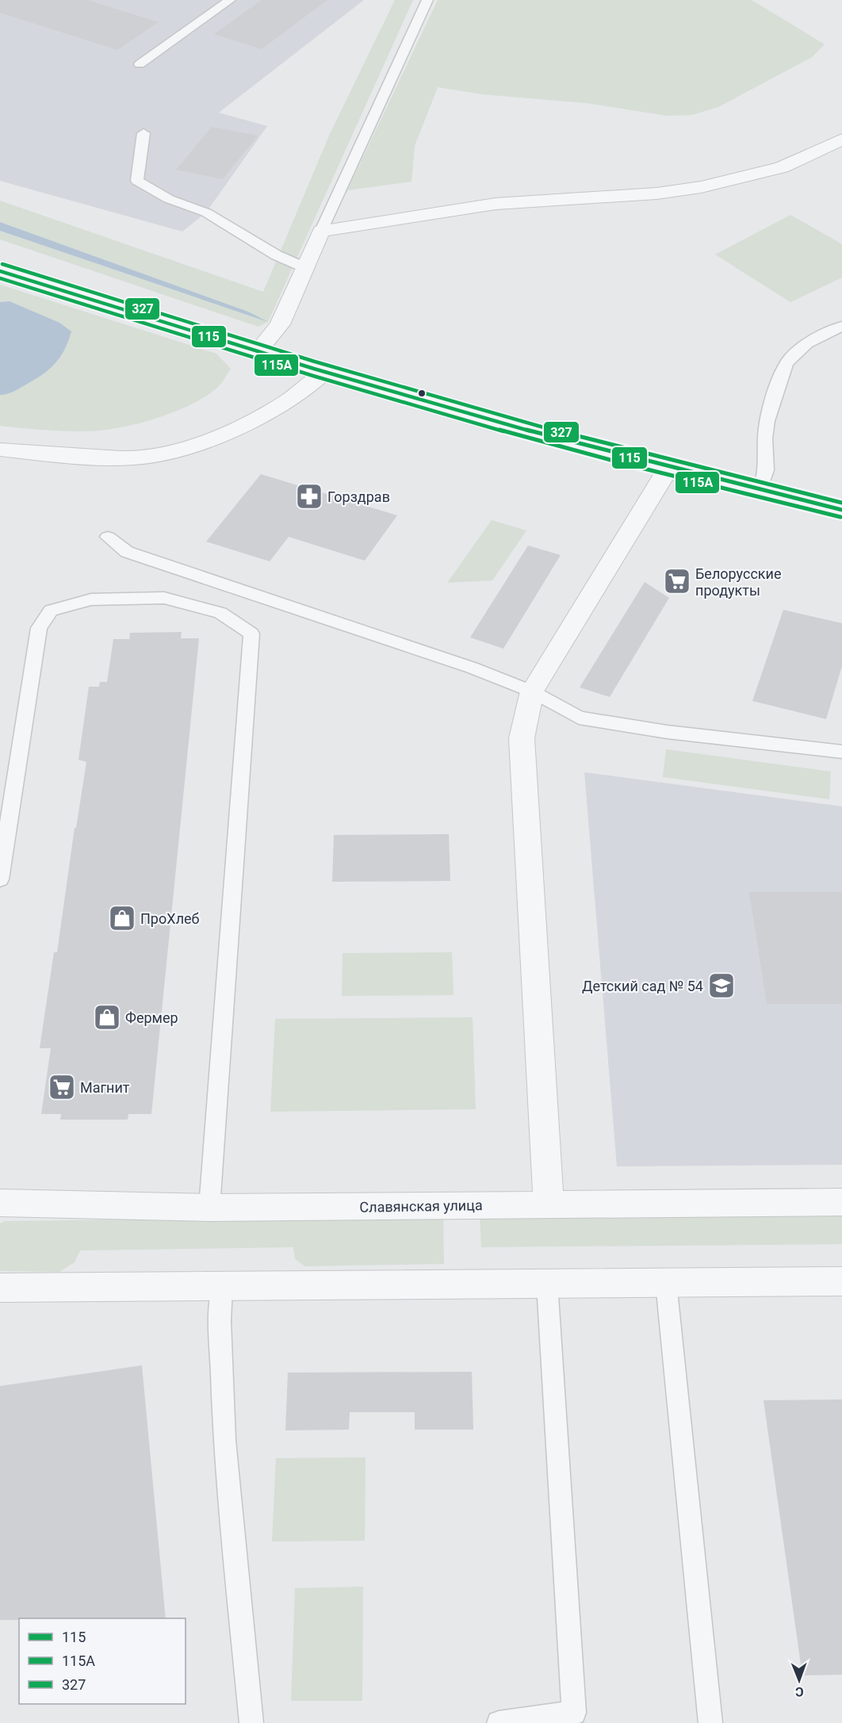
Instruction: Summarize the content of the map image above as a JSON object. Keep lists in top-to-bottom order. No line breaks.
{"streets":{"street":["Славянская улица"]},"places":{"pharmacy":["Горздрав"],"supermarket":["Белорусские продукты","Магнит"],"shop":["ПроХлеб","Фермер"],"school or university":["Детский сад № 54"]},"lines":["transit line 327","transit line 115","transit line 115А"],"legend":["115","115А","327"],"north":"bottom"}
